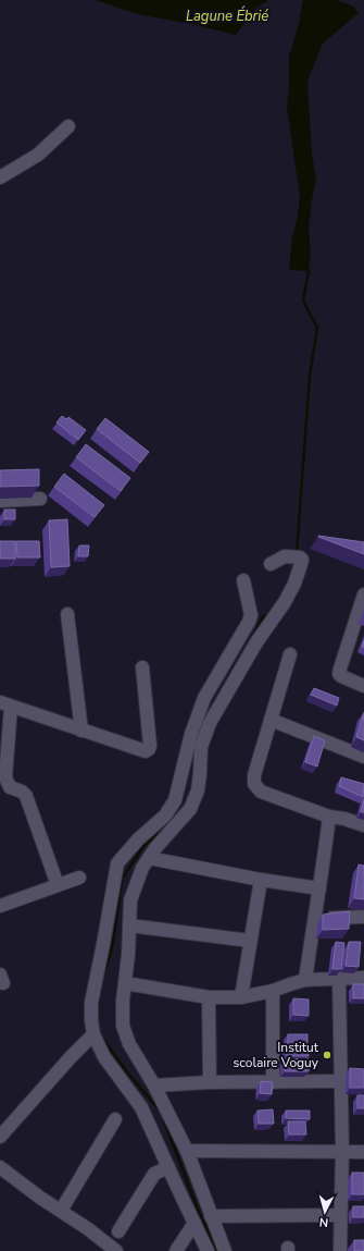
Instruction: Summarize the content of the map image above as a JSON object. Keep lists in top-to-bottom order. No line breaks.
{"water":["Lagune Ébrié"],"places":["Institut scolaire Voguy"],"north":"bottom"}
